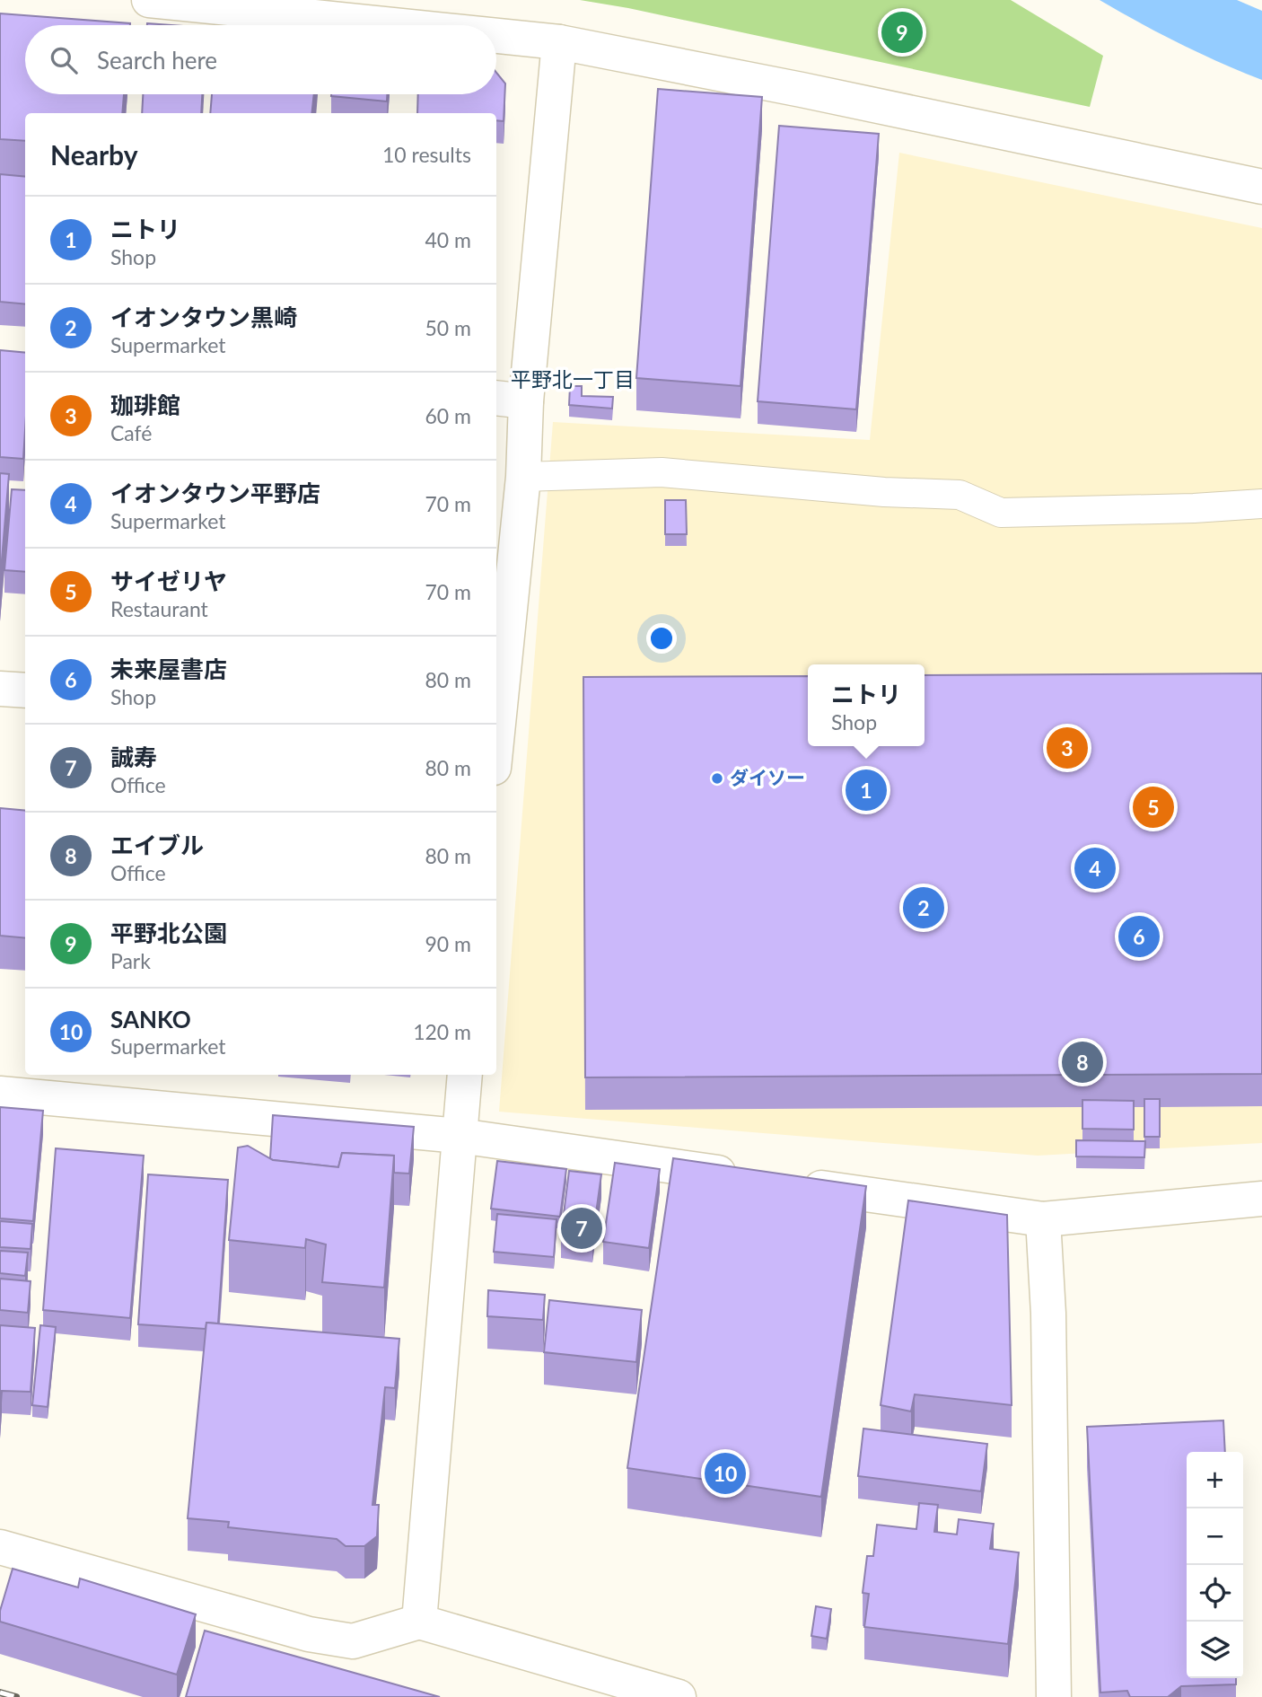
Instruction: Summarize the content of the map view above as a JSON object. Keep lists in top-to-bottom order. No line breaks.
{"districts":["平野北一丁目"],"places":["ダイソー"],"page":{"pins":["9","3","1","5","4","2","6","8","7","10"],"search":"Search here","heading":["Nearby","10 results"],"list":[{"mark":"1","name":"ニトリ","note":"Shop","value":"40 m"},{"mark":"2","name":"イオンタウン黒崎","note":"Supermarket","value":"50 m"},{"mark":"3","name":"珈琲館","note":"Café","value":"60 m"},{"mark":"4","name":"イオンタウン平野店","note":"Supermarket","value":"70 m"},{"mark":"5","name":"サイゼリヤ","note":"Restaurant","value":"70 m"},{"mark":"6","name":"未来屋書店","note":"Shop","value":"80 m"},{"mark":"7","name":"誠寿","note":"Office","value":"80 m"},{"mark":"8","name":"エイブル","note":"Office","value":"80 m"},{"mark":"9","name":"平野北公園","note":"Park","value":"90 m"},{"mark":"10","name":"SANKO","note":"Supermarket","value":"120 m"}],"popup":["ニトリ","Shop"],"map_buttons":["+","−"]}}
